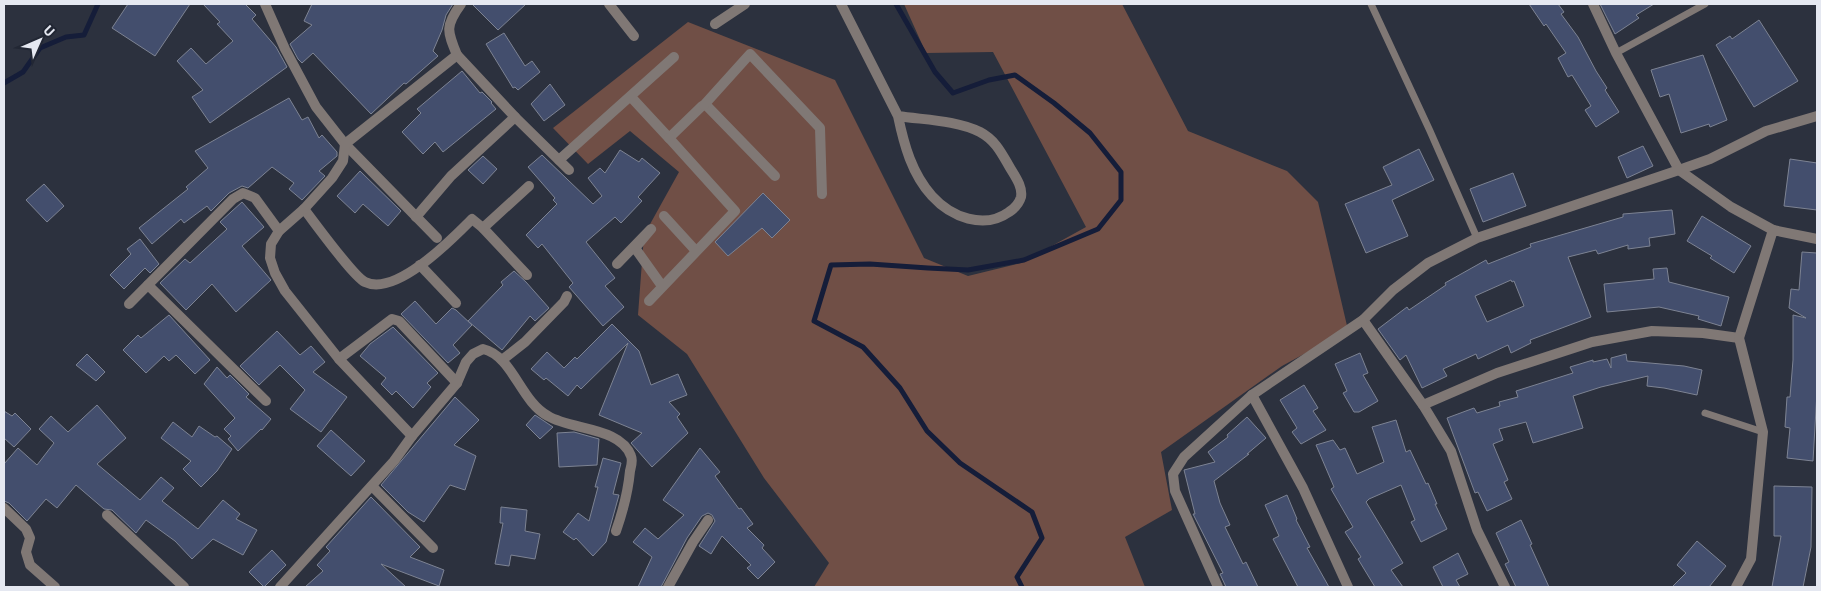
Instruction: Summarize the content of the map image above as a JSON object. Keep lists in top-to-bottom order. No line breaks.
{"north":"top right"}
